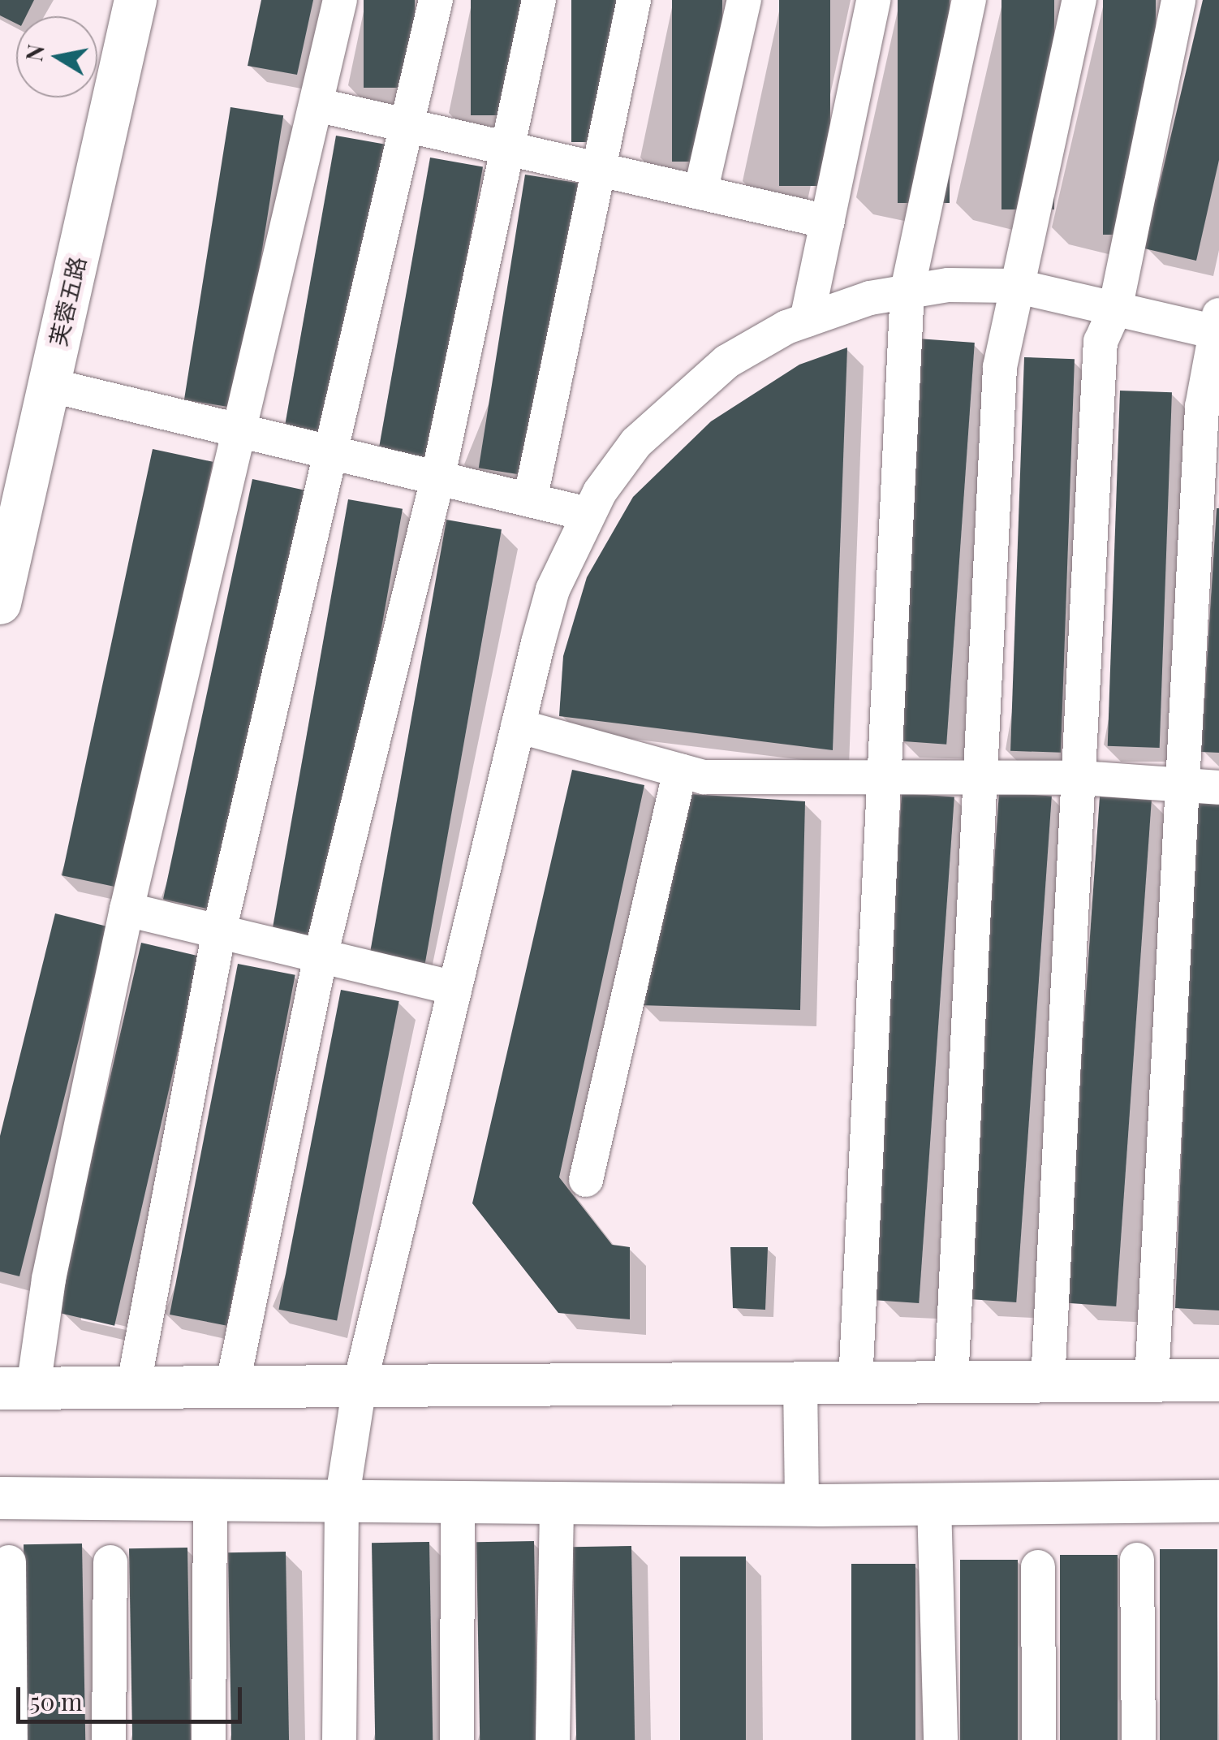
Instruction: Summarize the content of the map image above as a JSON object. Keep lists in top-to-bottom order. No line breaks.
{"streets":{"street":["芙蓉五路"]},"scale_bar":"50 m","north":"left"}
